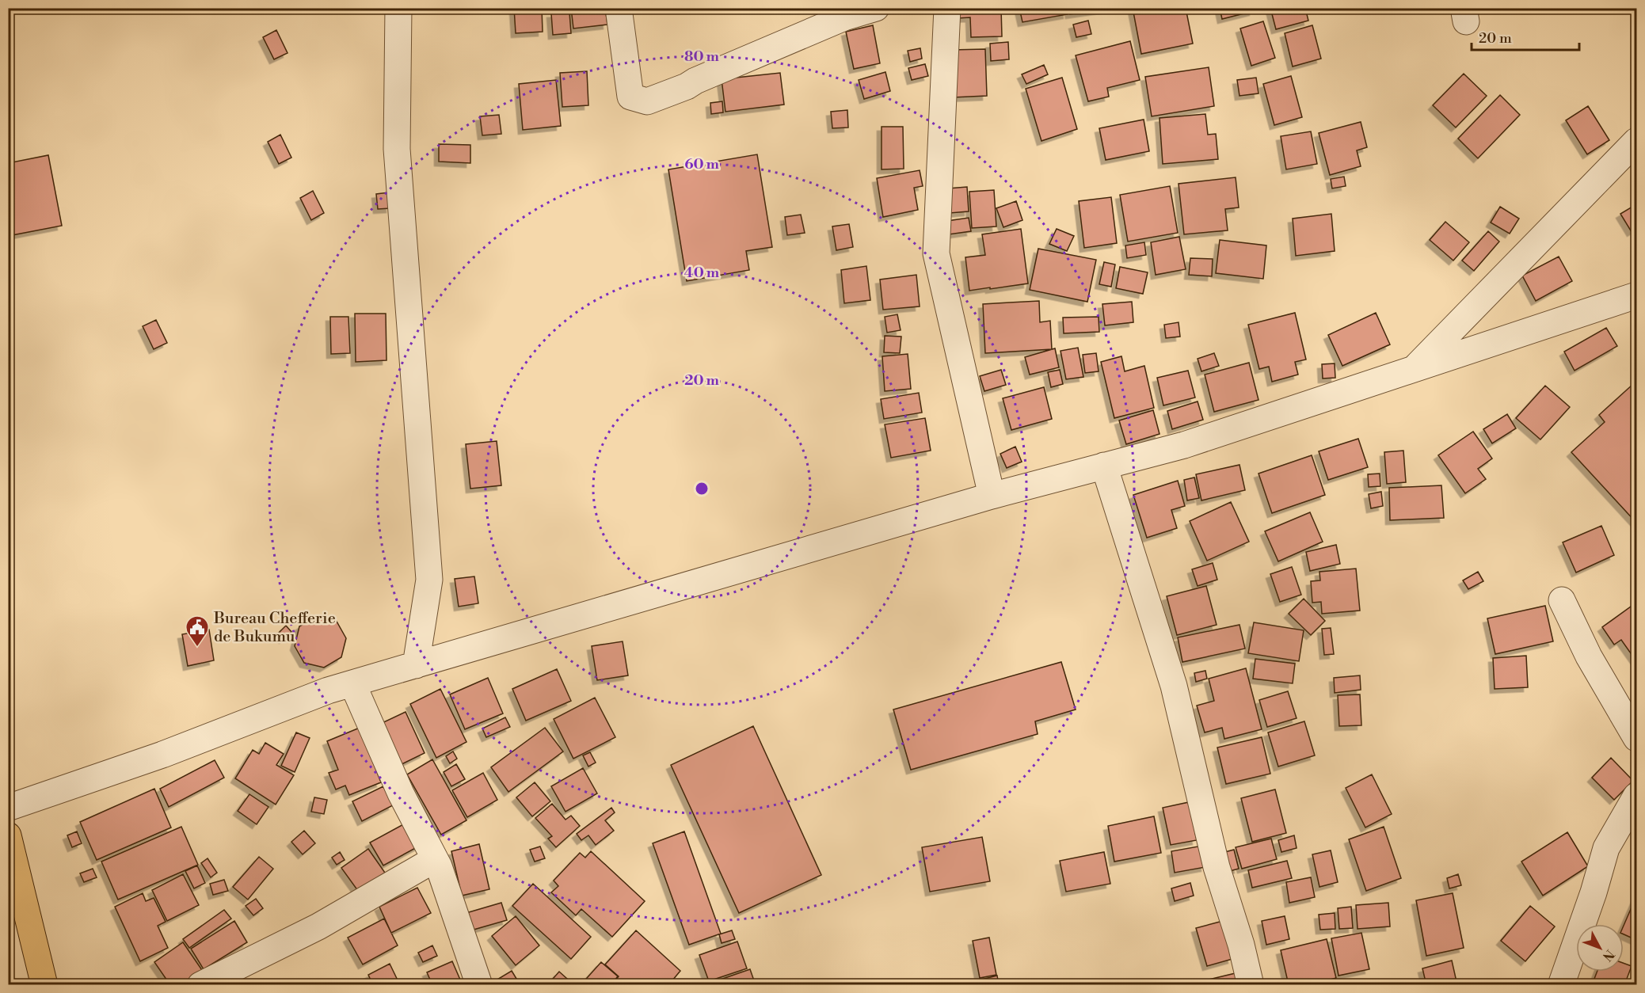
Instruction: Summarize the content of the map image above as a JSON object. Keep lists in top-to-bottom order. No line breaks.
{"places":{"public building":["Bureau Chefferie de Bukumu"]},"scale_bar":"20 m","north":"bottom right","rings":["80 m","60 m","40 m","20 m"]}
